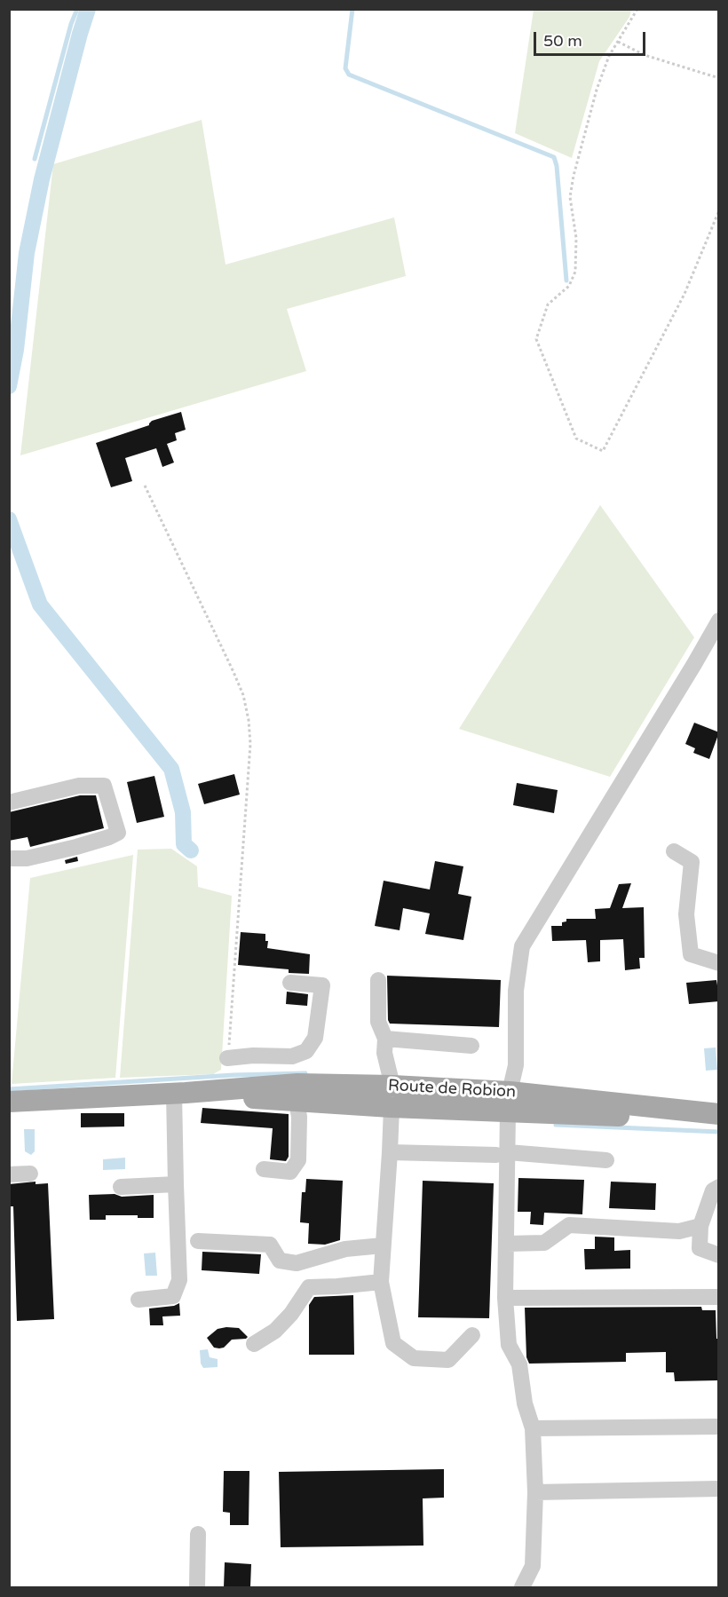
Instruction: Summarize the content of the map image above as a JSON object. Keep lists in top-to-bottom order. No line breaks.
{"streets":{"main road":["Route de Robion"]},"scale_bar":"50 m"}
